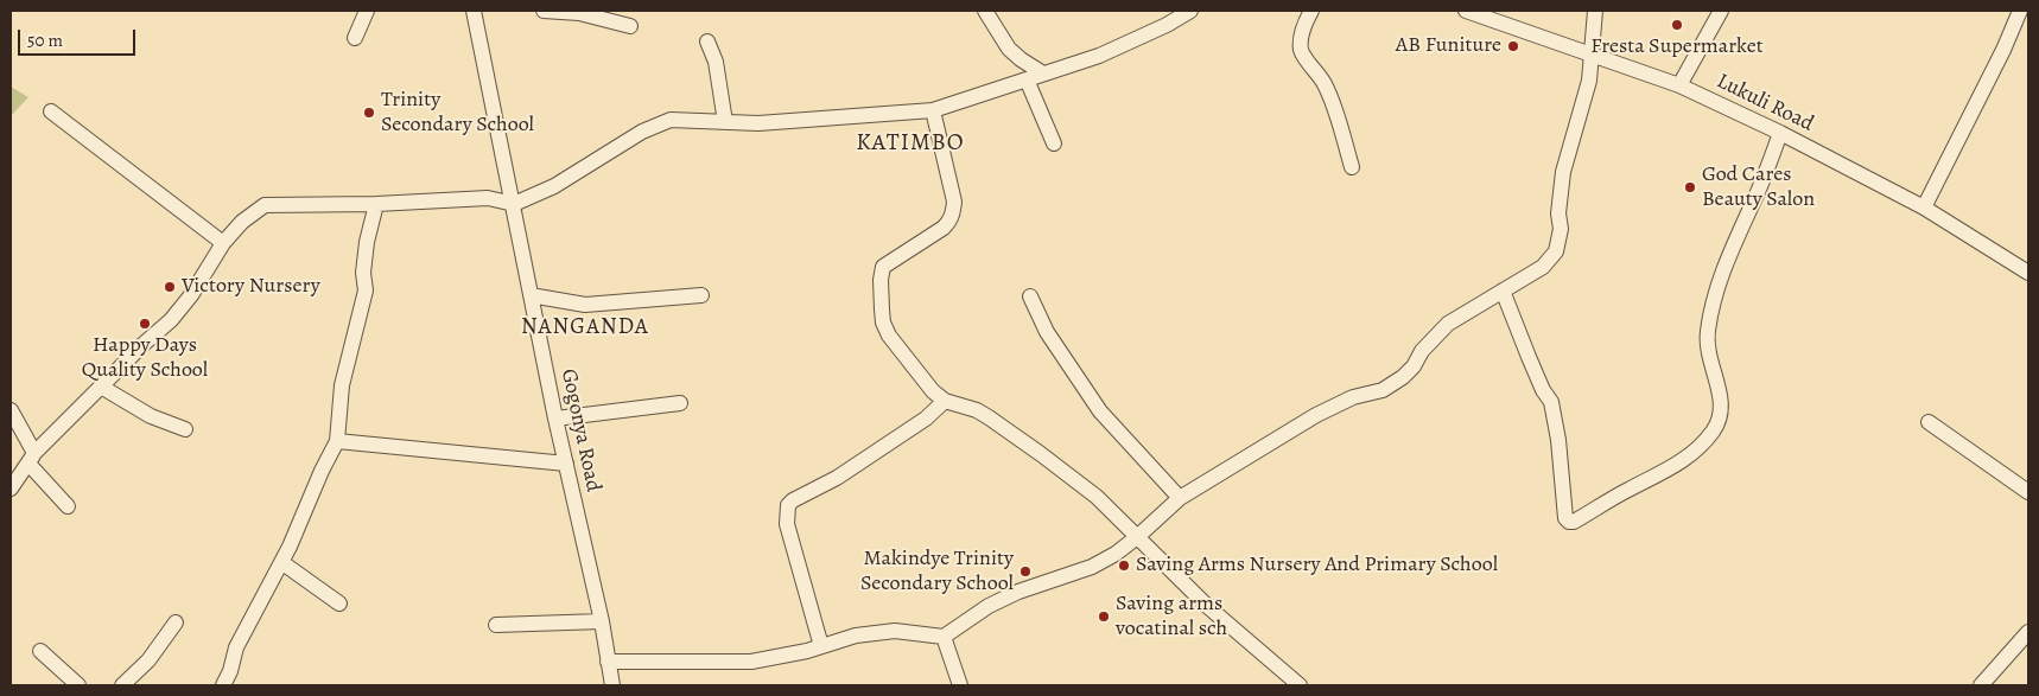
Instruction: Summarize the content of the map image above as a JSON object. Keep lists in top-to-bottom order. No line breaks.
{"streets":{"street":["Lukuli Road","Gogonya Road"]},"districts":["KATIMBO","NANGANDA"],"places":["Fresta Supermarket","AB Funiture","Trinity Secondary School","God Cares Beauty Salon","Victory Nursery","Happy Days Quality School","Saving Arms Nursery And Primary School","Makindye Trinity Secondary School","Saving arms vocatinal sch"],"scale_bar":"50 m"}
